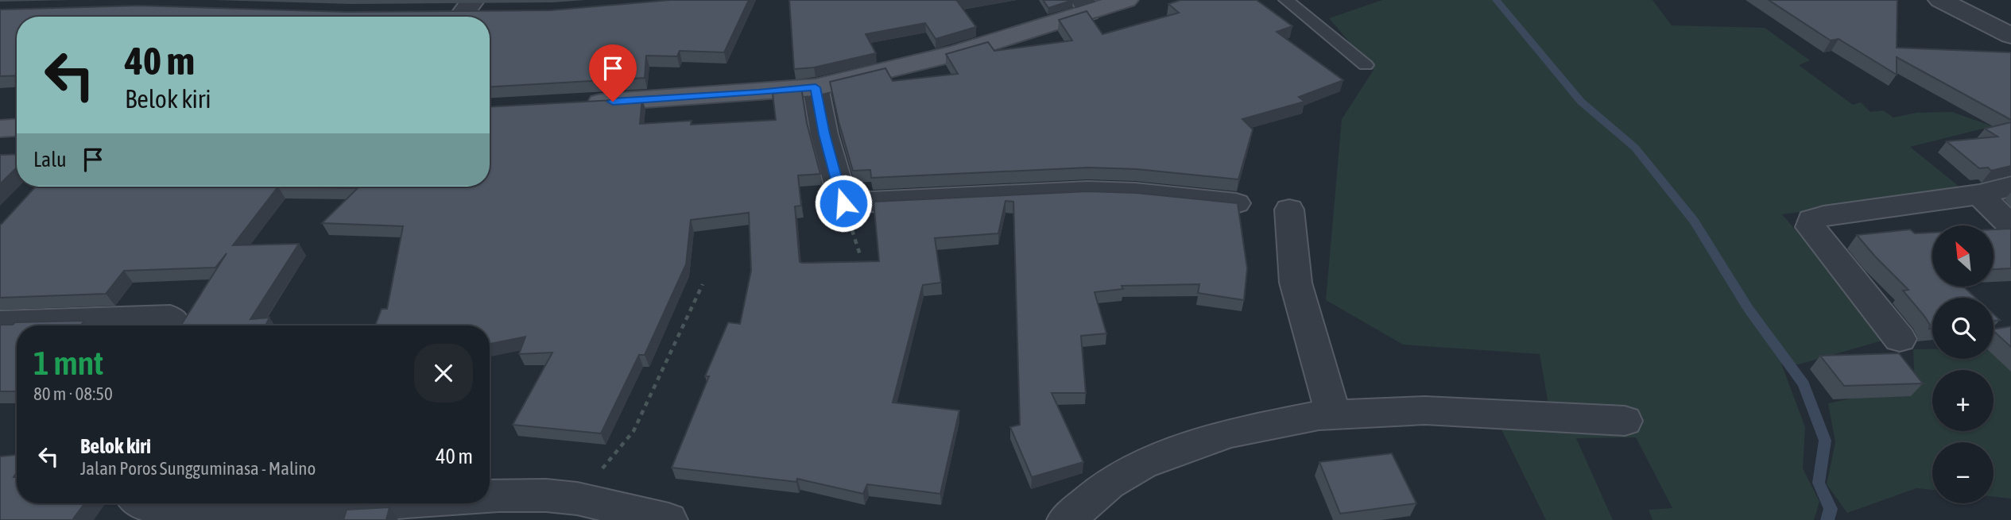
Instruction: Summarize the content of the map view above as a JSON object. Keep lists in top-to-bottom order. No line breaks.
{"north":"top left","page":{"turn":["40 m","Belok kiri"],"then":"Lalu","map_buttons":["+","−"],"heading":["1 mnt","80 m · 08:50"],"list":[{"name":"Belok kiri","note":"Jalan Poros Sungguminasa - Malino","value":"40 m"}]}}
